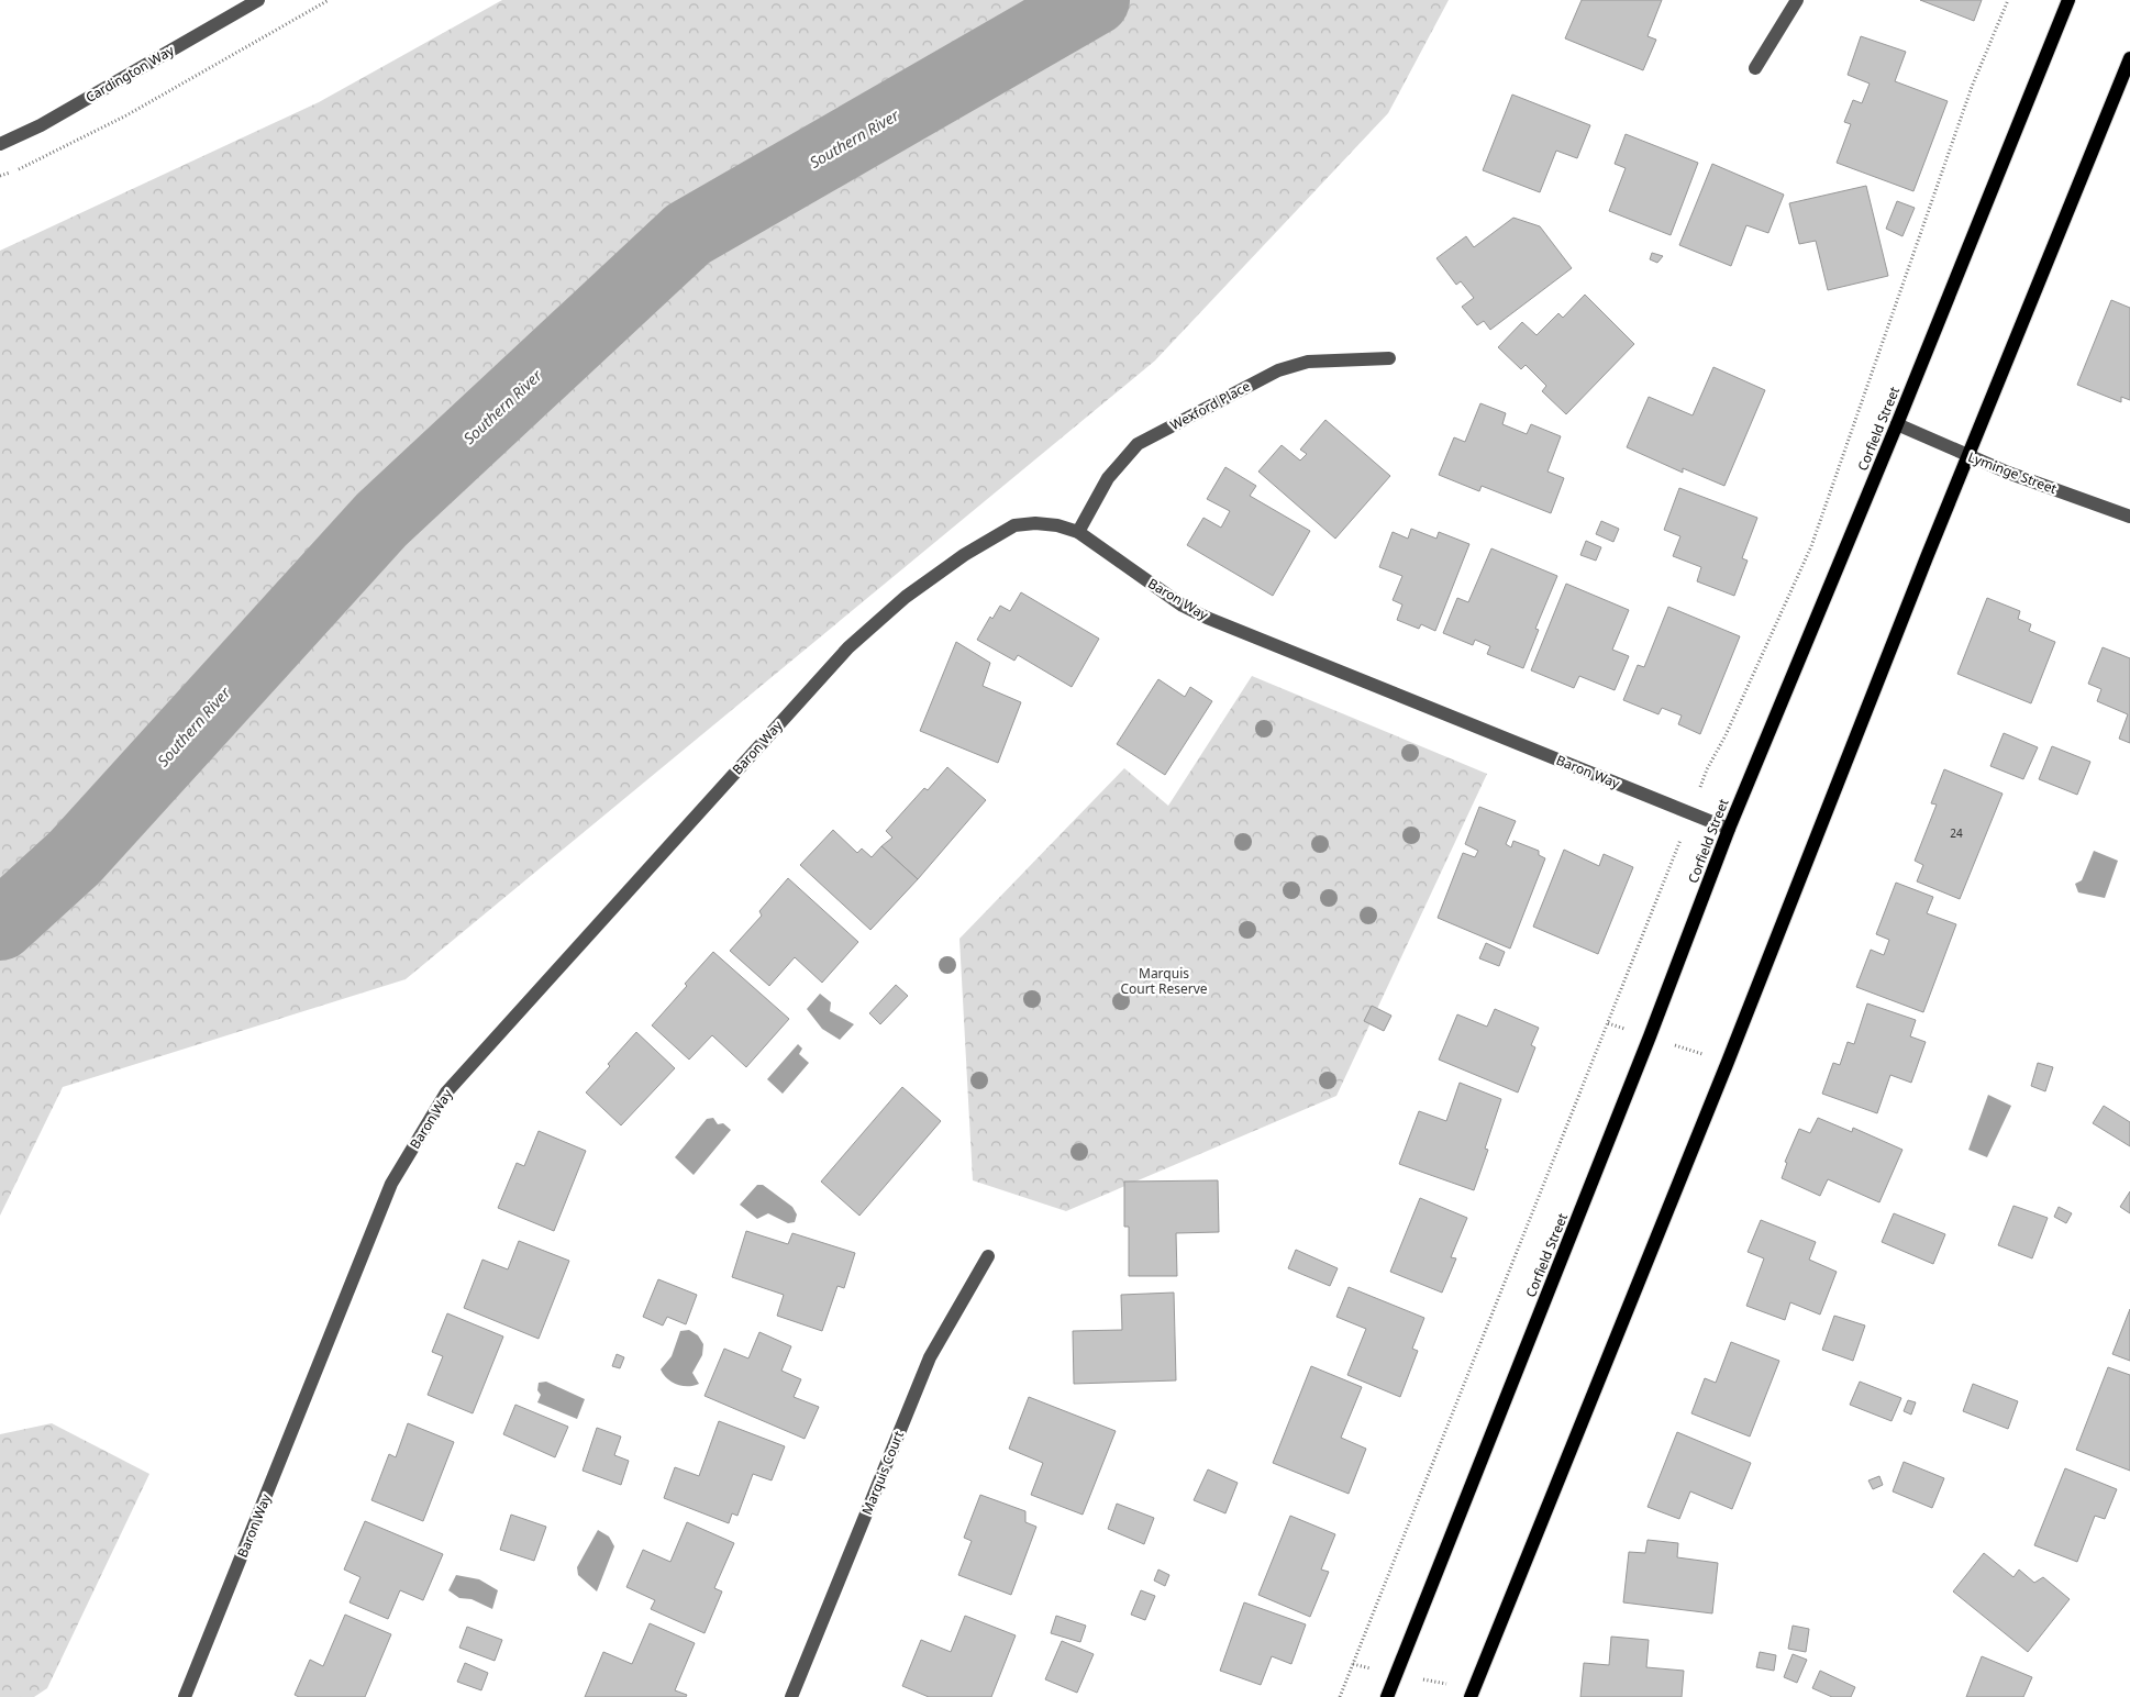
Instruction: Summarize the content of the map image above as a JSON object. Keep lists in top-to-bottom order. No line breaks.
{"streets":{"main road":["Corfield Street"],"street":["Cardington Way","Wexford Place","Lyminge Street","Baron Way","Marquis Court"]},"crossings":[["Wexford Place","Baron Way"],["Corfield Street","Lyminge Street"],["Corfield Street","Baron Way"]],"water":["Southern River"],"parks":["Marquis Court Reserve"],"house_numbers":["24"]}
